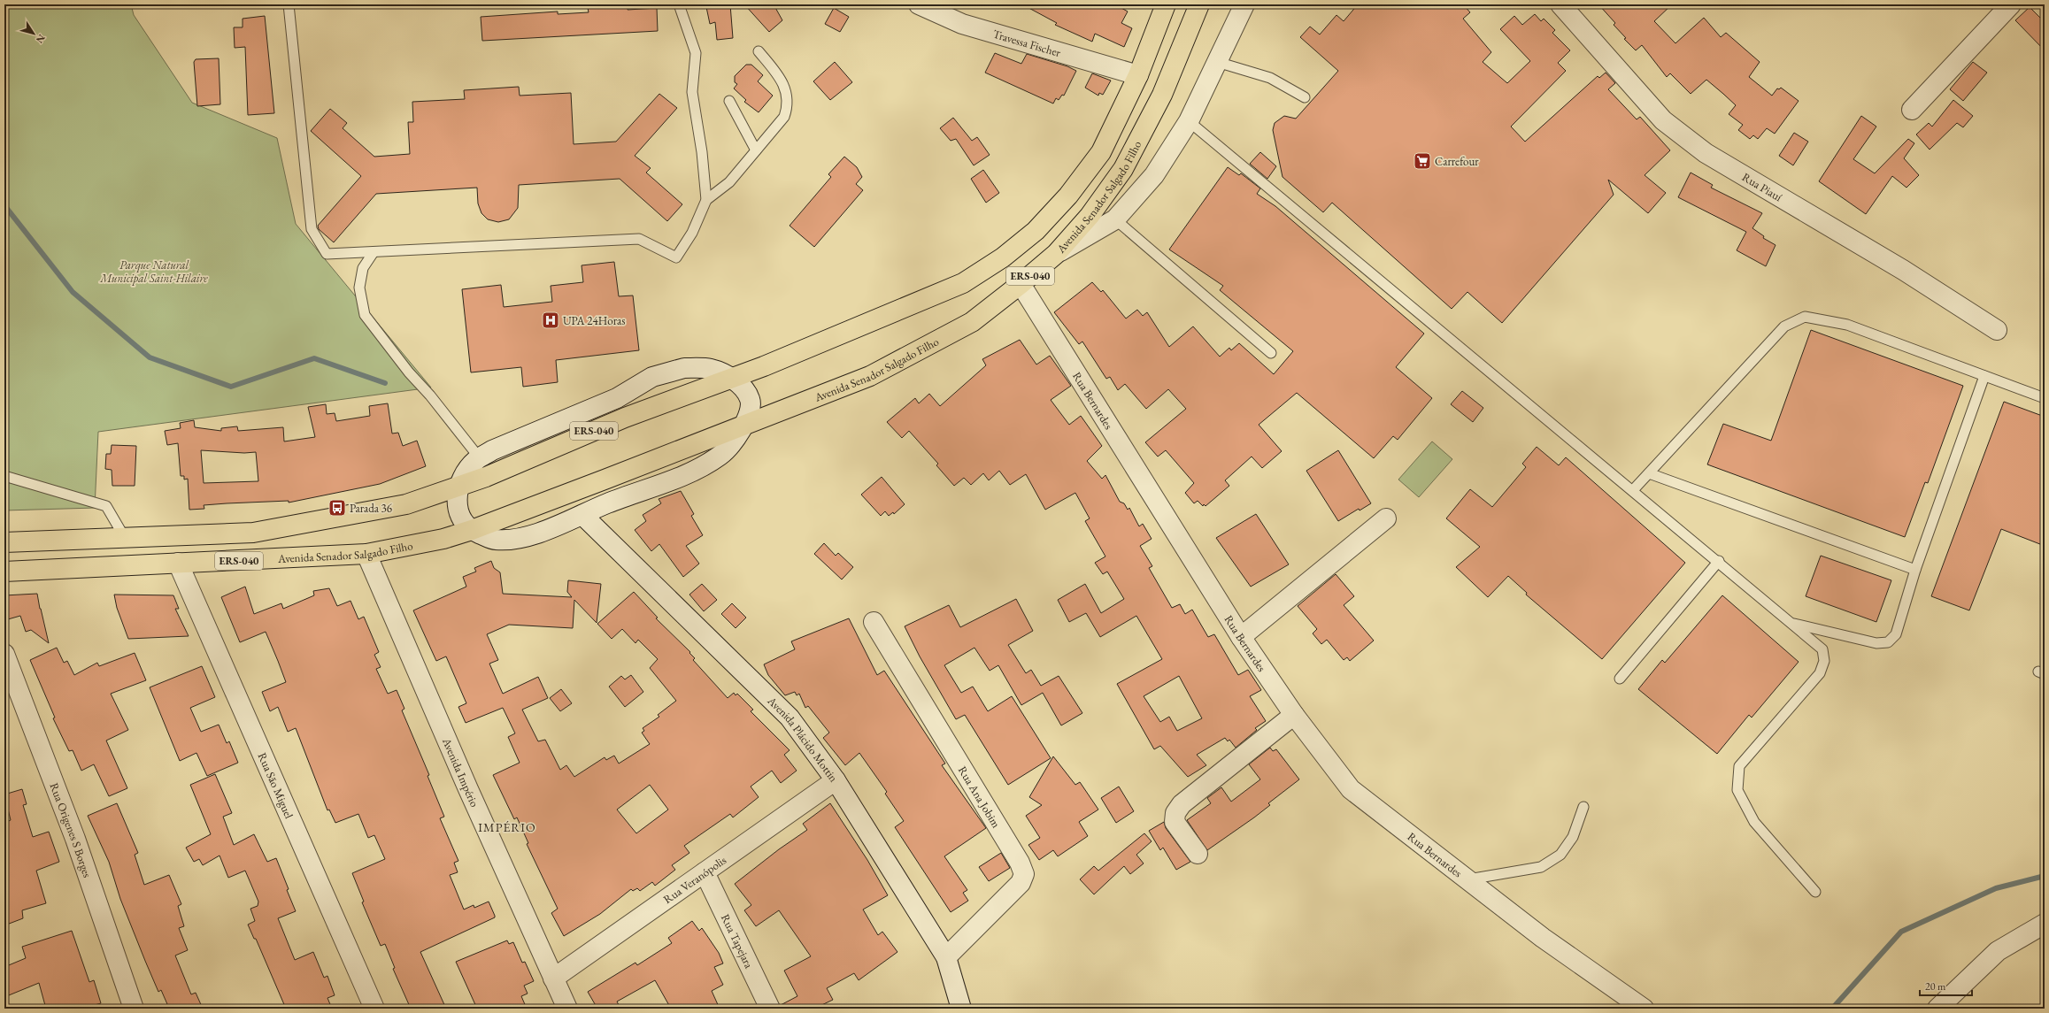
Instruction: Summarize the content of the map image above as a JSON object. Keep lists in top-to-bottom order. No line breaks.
{"streets":{"main road":["Avenida Senador Salgado Filho","ERS-040"],"street":["Travessa Fischer","Rua Piauí","Rua Bernardes","Avenida Plácido Mottin","Avenida Império","Rua São Miguel","Rua Ana Jobim","Rua Origenes S Borges","Rua Veranópolis","Rua Tapejara"]},"crossings":[["Travessa Fischer","Avenida Senador Salgado Filho"],["Avenida Senador Salgado Filho","Rua Bernardes"],["Avenida Senador Salgado Filho","Avenida Império"],["Avenida Senador Salgado Filho","Rua São Miguel"],["Avenida Plácido Mottin","Rua Ana Jobim"],["Avenida Plácido Mottin","Rua Veranópolis"],["Avenida Império","Rua Veranópolis"],["Rua Veranópolis","Rua Tapejara"]],"districts":["IMPÉRIO"],"parks":["Parque Natural Municipal Saint-Hilaire"],"places":{"supermarket":["Carrefour"],"hospital":["UPA 24Horas"],"bus stop":["Parada 36"]},"scale_bar":"20 m","north":"bottom right"}
